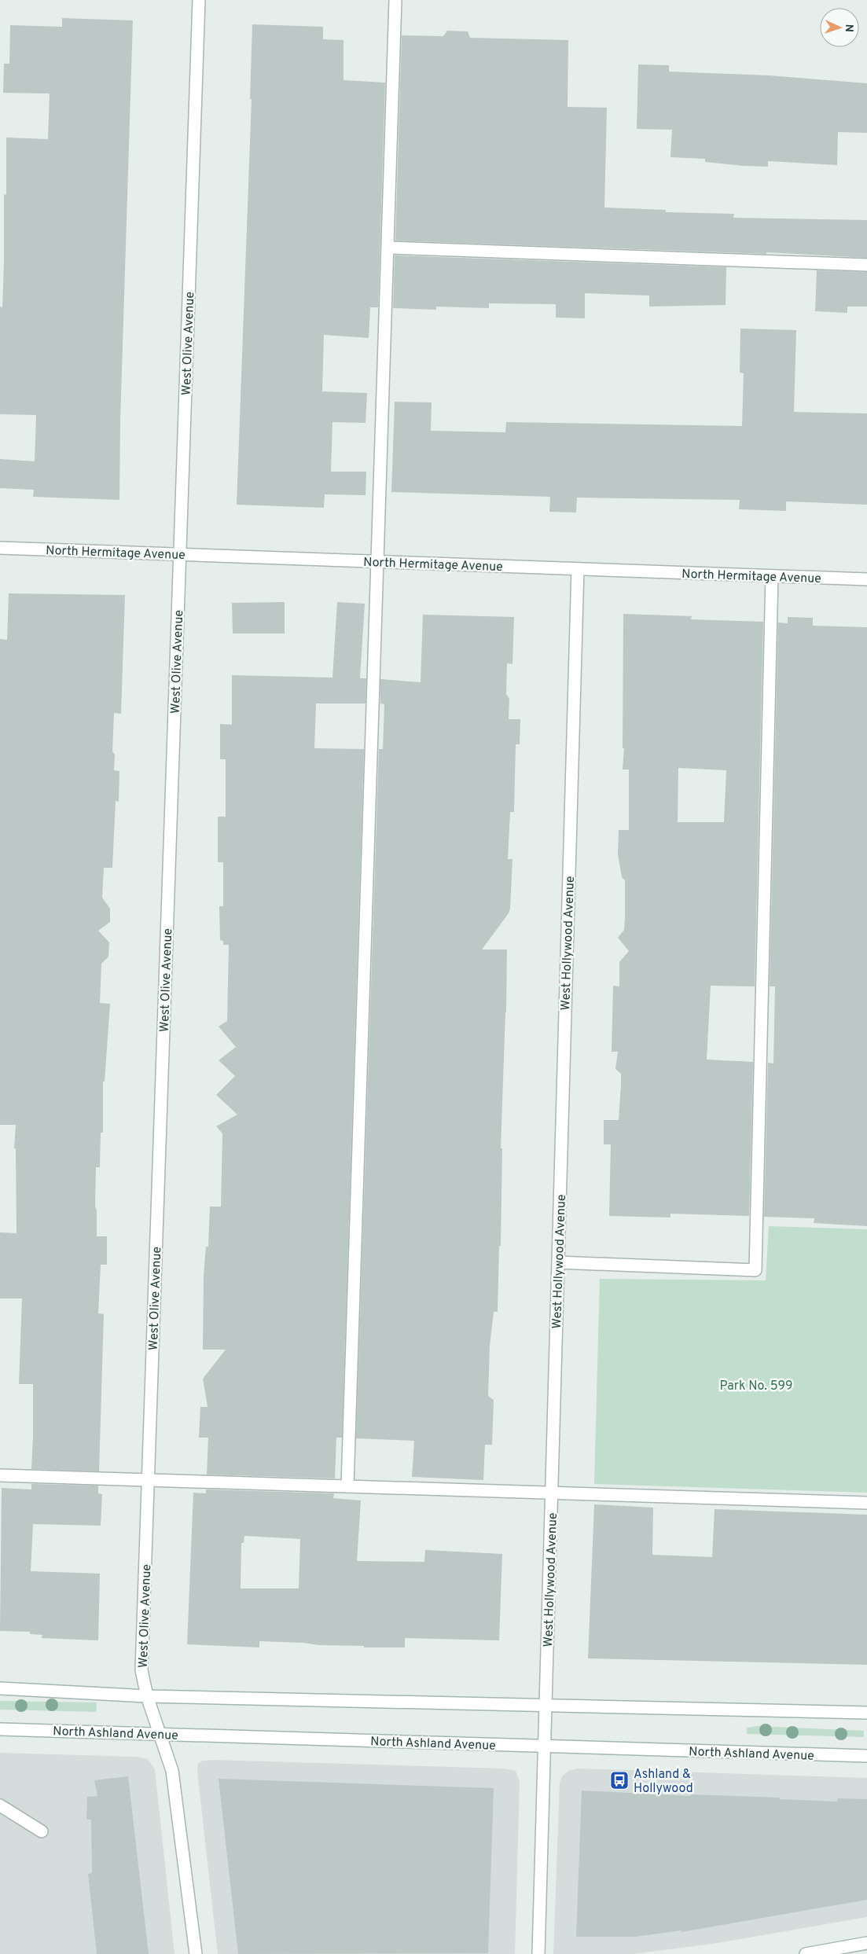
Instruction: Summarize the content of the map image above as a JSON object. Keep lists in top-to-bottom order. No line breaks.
{"streets":{"street":["West Olive Avenue","North Hermitage Avenue","West Hollywood Avenue","North Ashland Avenue"]},"crossings":[["West Olive Avenue","North Hermitage Avenue"],["West Olive Avenue","North Ashland Avenue"],["North Hermitage Avenue","West Hollywood Avenue"],["West Hollywood Avenue","North Ashland Avenue"]],"parks":["Park No. 599"],"places":{"bus stop":["Ashland & Hollywood"]},"north":"right"}
